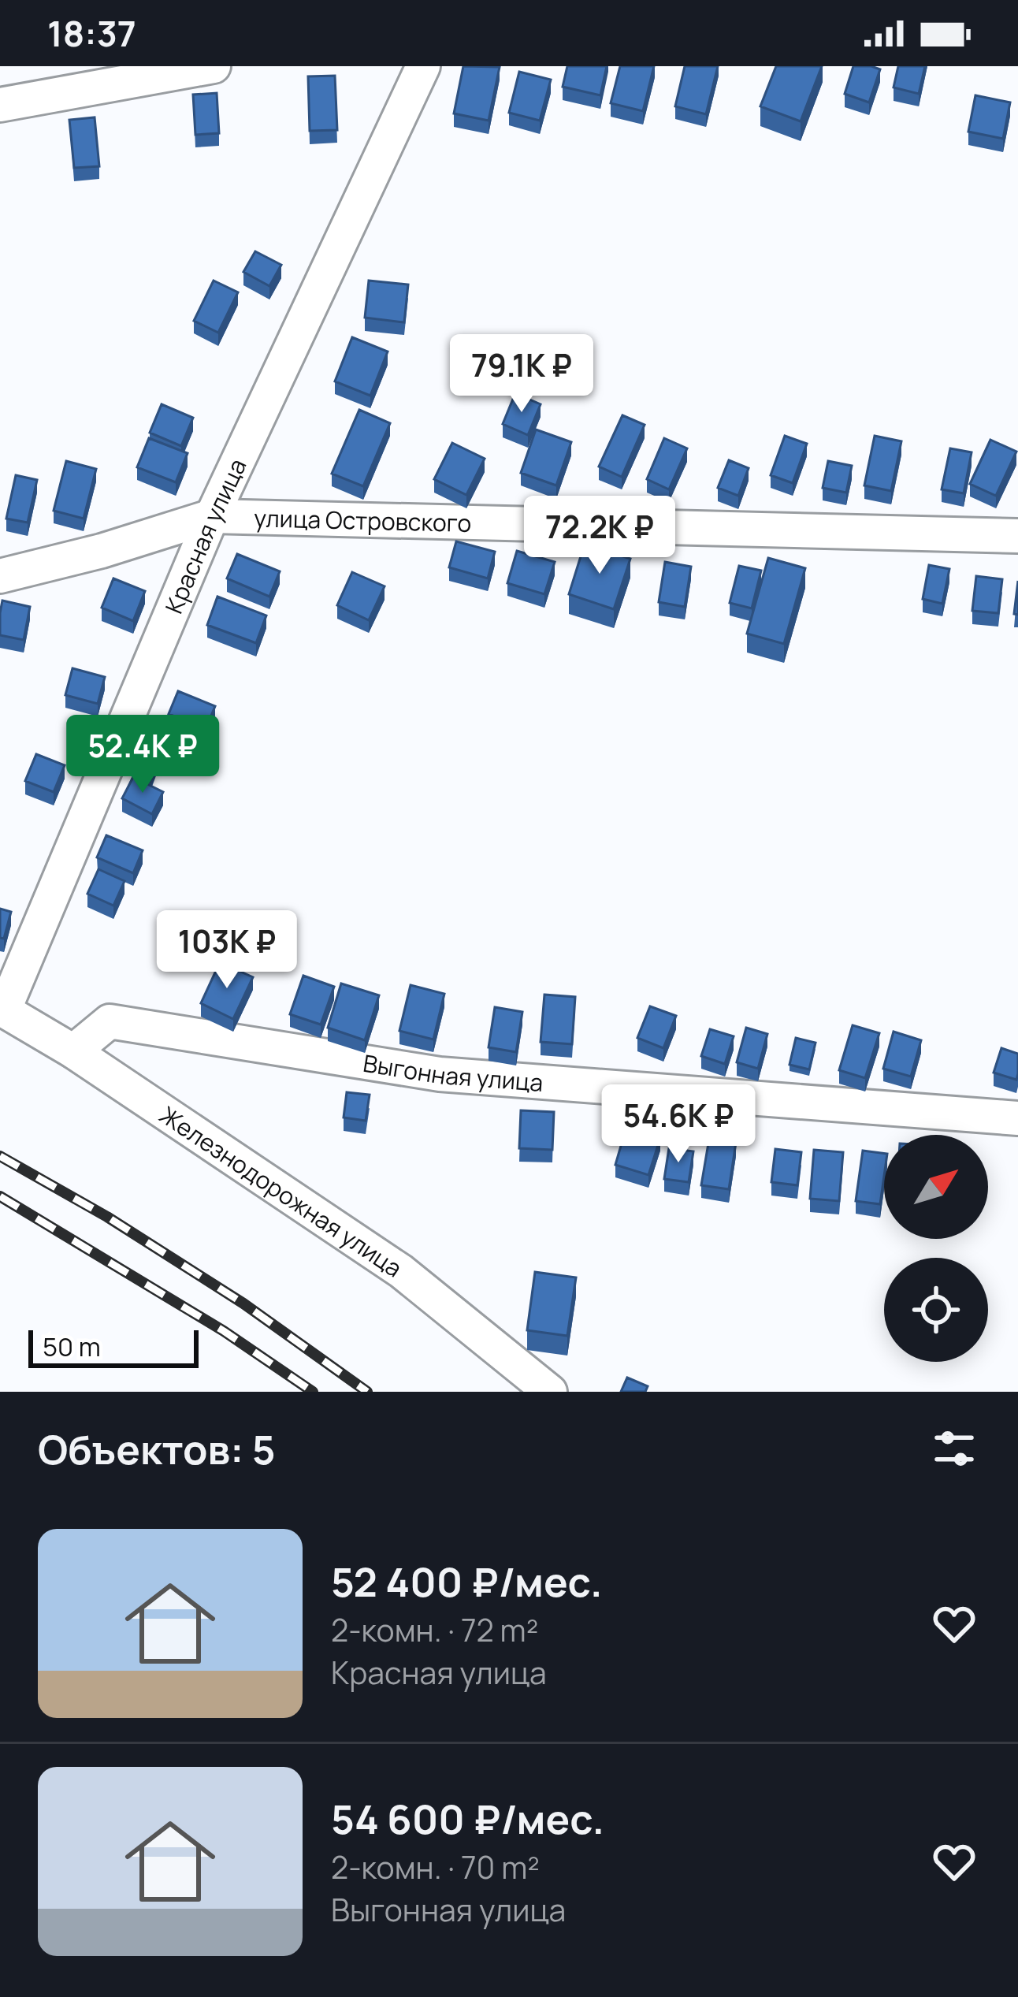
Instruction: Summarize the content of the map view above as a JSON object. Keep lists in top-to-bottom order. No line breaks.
{"streets":{"street":["улица Островского","Красная улица","Выгонная улица","Железнодорожная улица"]},"crossings":[["улица Островского","Красная улица"],["Красная улица","Железнодорожная улица"],["Выгонная улица","Железнодорожная улица"]],"scale_bar":"50 m","north":"top right","page":{"status":"18:37","price":["79.1K ₽","72.2K ₽","52.4K ₽","103K ₽","54.6K ₽"],"scale":"50 m","heading":"Объектов: 5","list":[{"name":"52 400 ₽/мес.","note":"2-комн. · 72 m² · Красная улица"},{"name":"54 600 ₽/мес.","note":"2-комн. · 70 m² · Выгонная улица"}]}}
